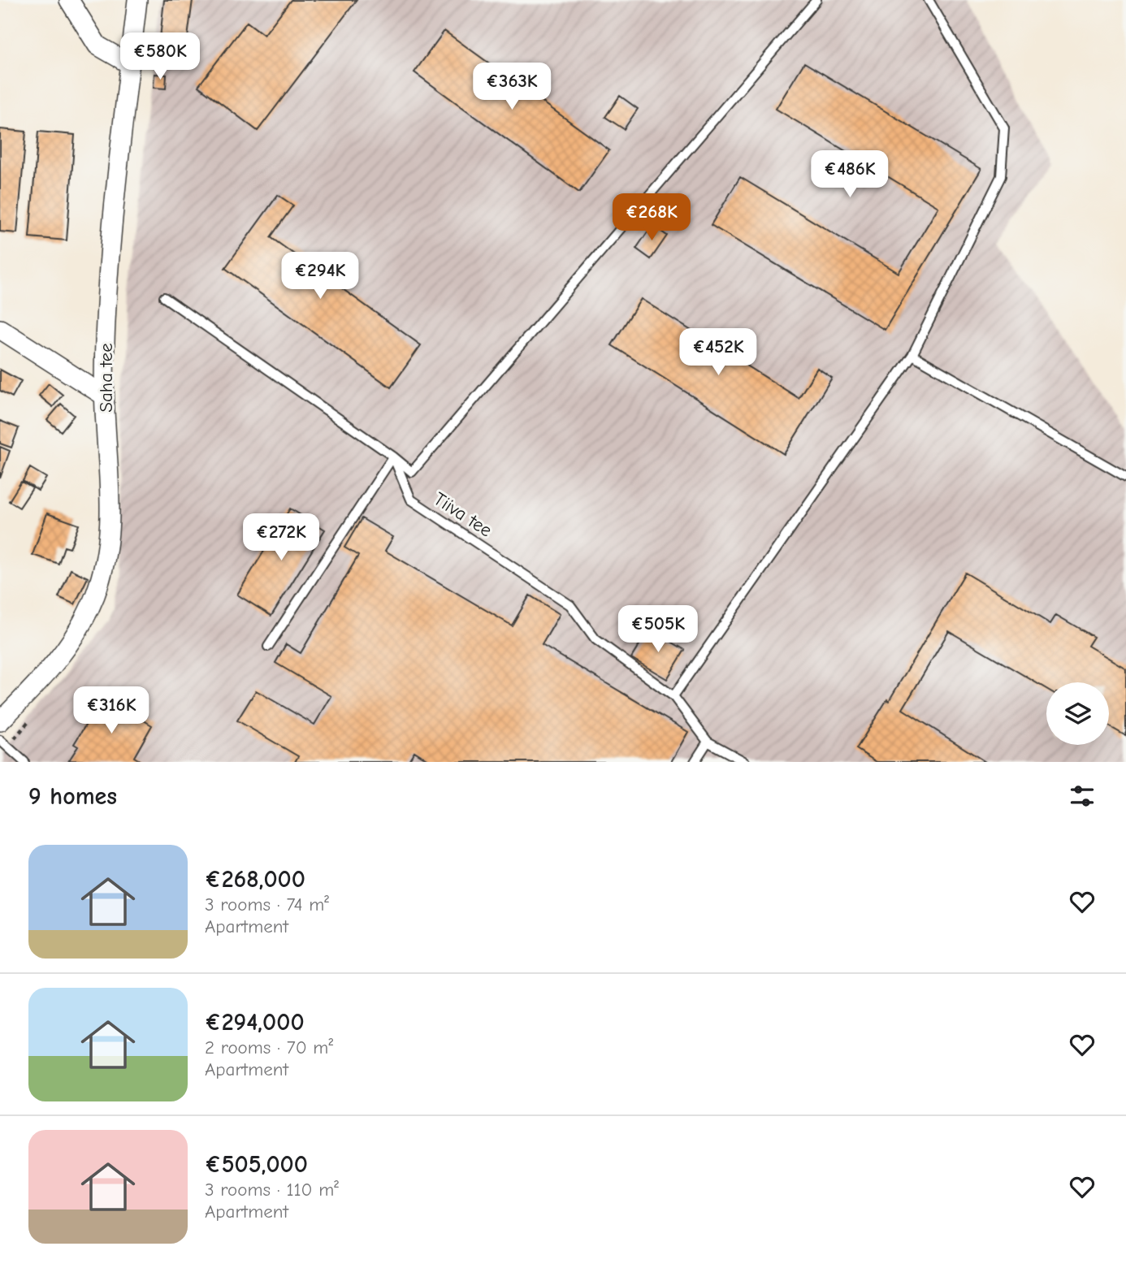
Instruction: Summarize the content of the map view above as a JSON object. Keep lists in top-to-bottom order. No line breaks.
{"streets":{"street":["Saha tee"],"lane":["Tiiva tee"]},"page":{"price":["€580K","€363K","€486K","€268K","€294K","€452K","€272K","€505K","€316K"],"heading":"9 homes","list":[{"name":"€268,000","note":"3 rooms · 74 m² · Apartment"},{"name":"€294,000","note":"2 rooms · 70 m² · Apartment"},{"name":"€505,000","note":"3 rooms · 110 m² · Apartment"}]}}
